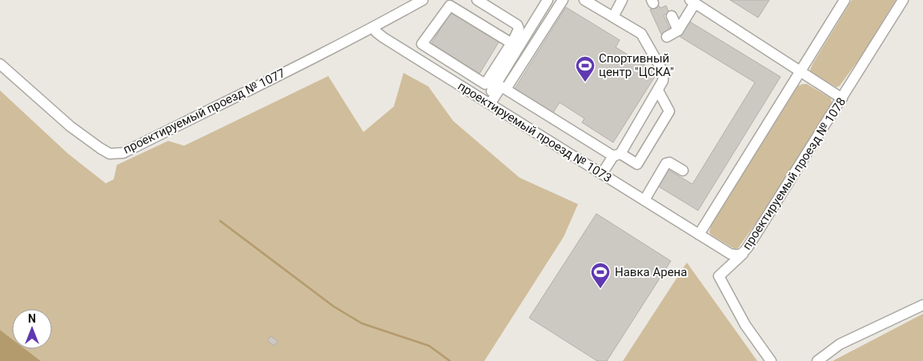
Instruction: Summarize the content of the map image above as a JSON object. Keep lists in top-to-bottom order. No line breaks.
{"streets":{"street":["проектируемый проезд № 1077","проектируемый проезд № 1073","проектируемый проезд № 1078"]},"crossings":[["проектируемый проезд № 1077","проектируемый проезд № 1073"],["проектируемый проезд № 1073","проектируемый проезд № 1078"]],"places":{"sports":["Спортивный центр \"ЦСКА\"","Навка Арена"]},"north":"top"}
